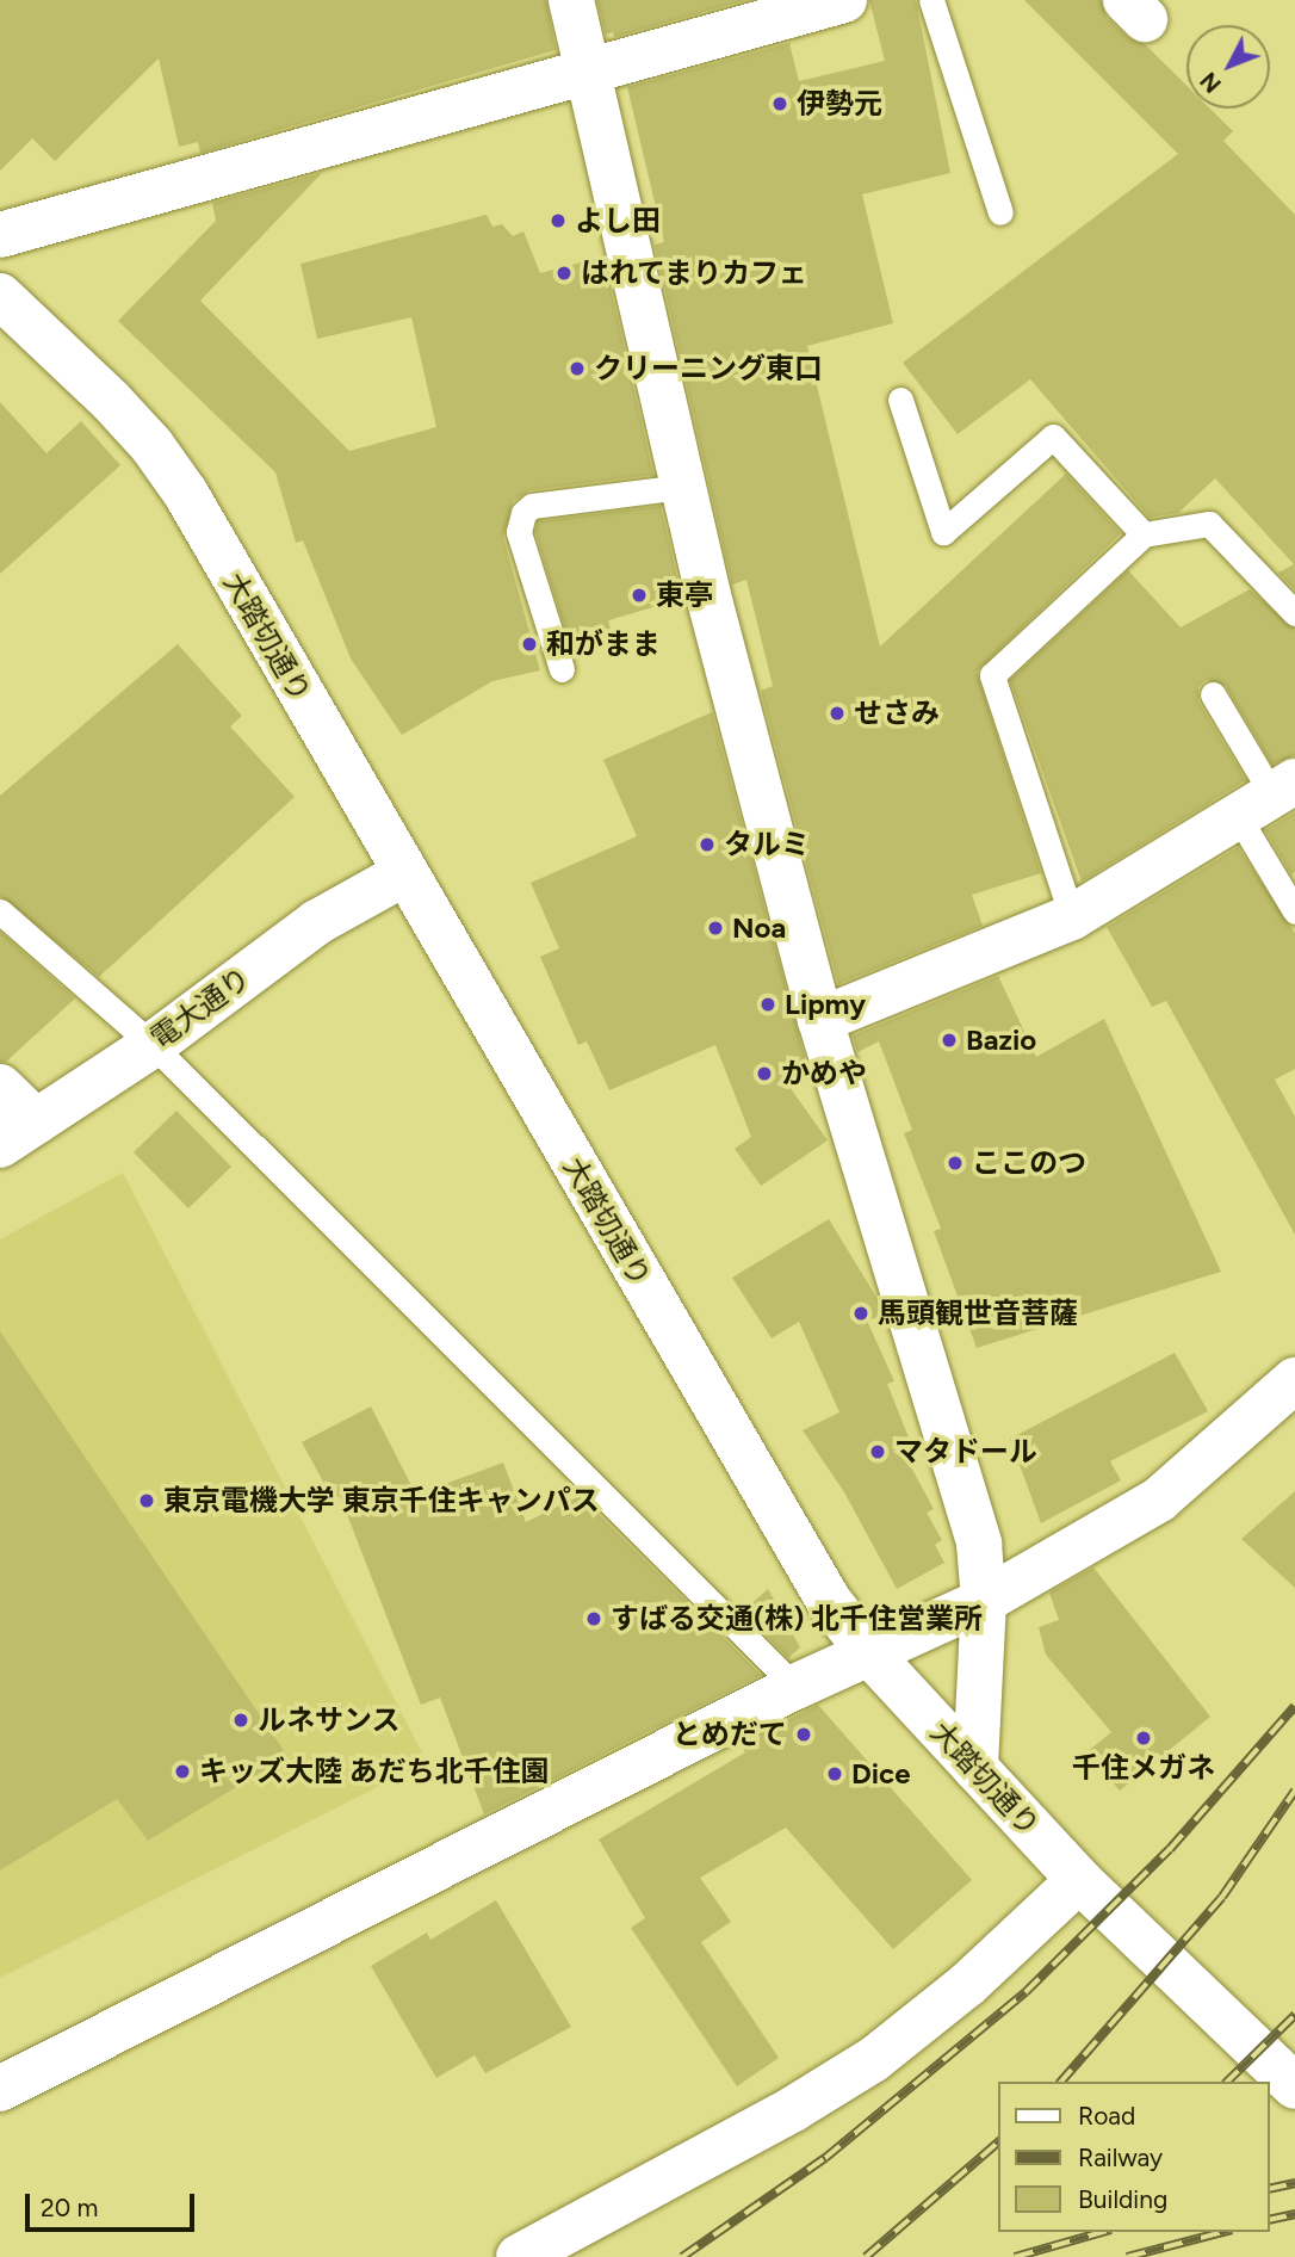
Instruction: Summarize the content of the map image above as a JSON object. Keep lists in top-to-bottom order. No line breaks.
{"streets":{"street":["大踏切通り","電大通り"]},"crossings":[["大踏切通り","電大通り"]],"places":["伊勢元","よし田","はれてまりカフェ","クリーニング東口","東亭","和がまま","せさみ","タルミ","Noa","Lipmy","Bazio","かめや","ここのつ","馬頭観世音菩薩","マタドール","東京電機大学 東京千住キャンパス","すばる交通(株) 北千住営業所","ルネサンス","とめだて","千住メガネ","キッズ大陸 あだち北千住園","Dice"],"legend":["Road","Railway","Building"],"scale_bar":"20 m","north":"bottom left"}
